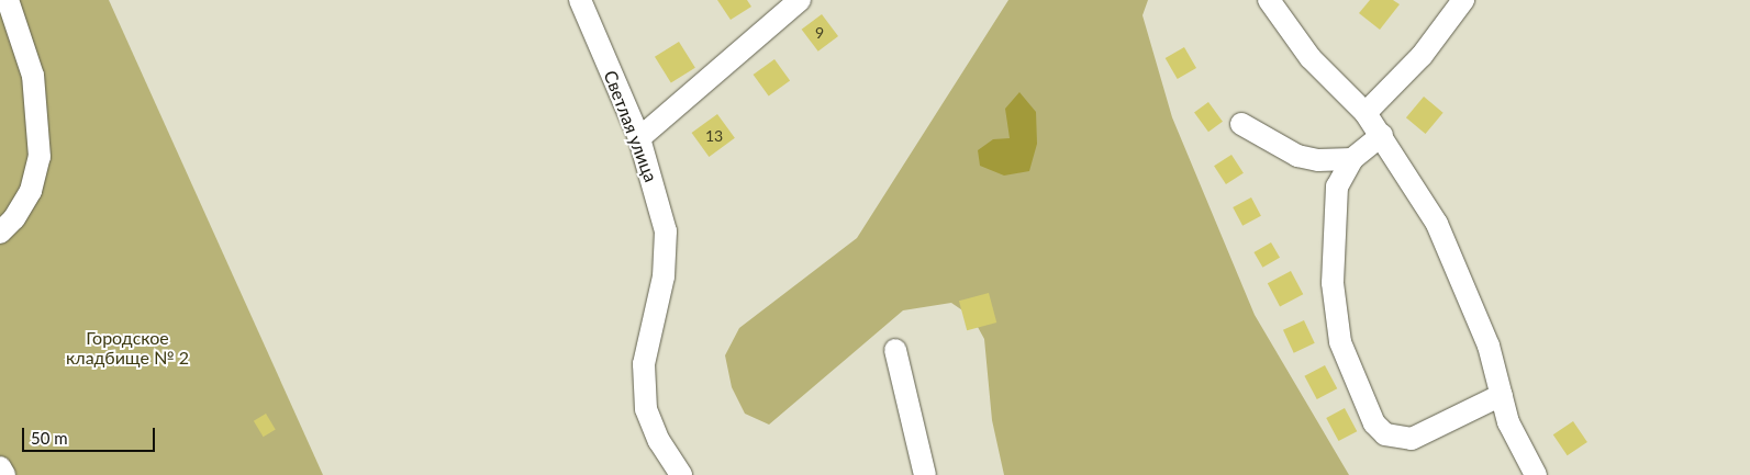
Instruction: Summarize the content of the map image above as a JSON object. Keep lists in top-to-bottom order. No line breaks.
{"streets":{"street":["Светлая улица"]},"parks":["Городское кладбище № 2"],"house_numbers":["9","13"],"scale_bar":"50 m"}
